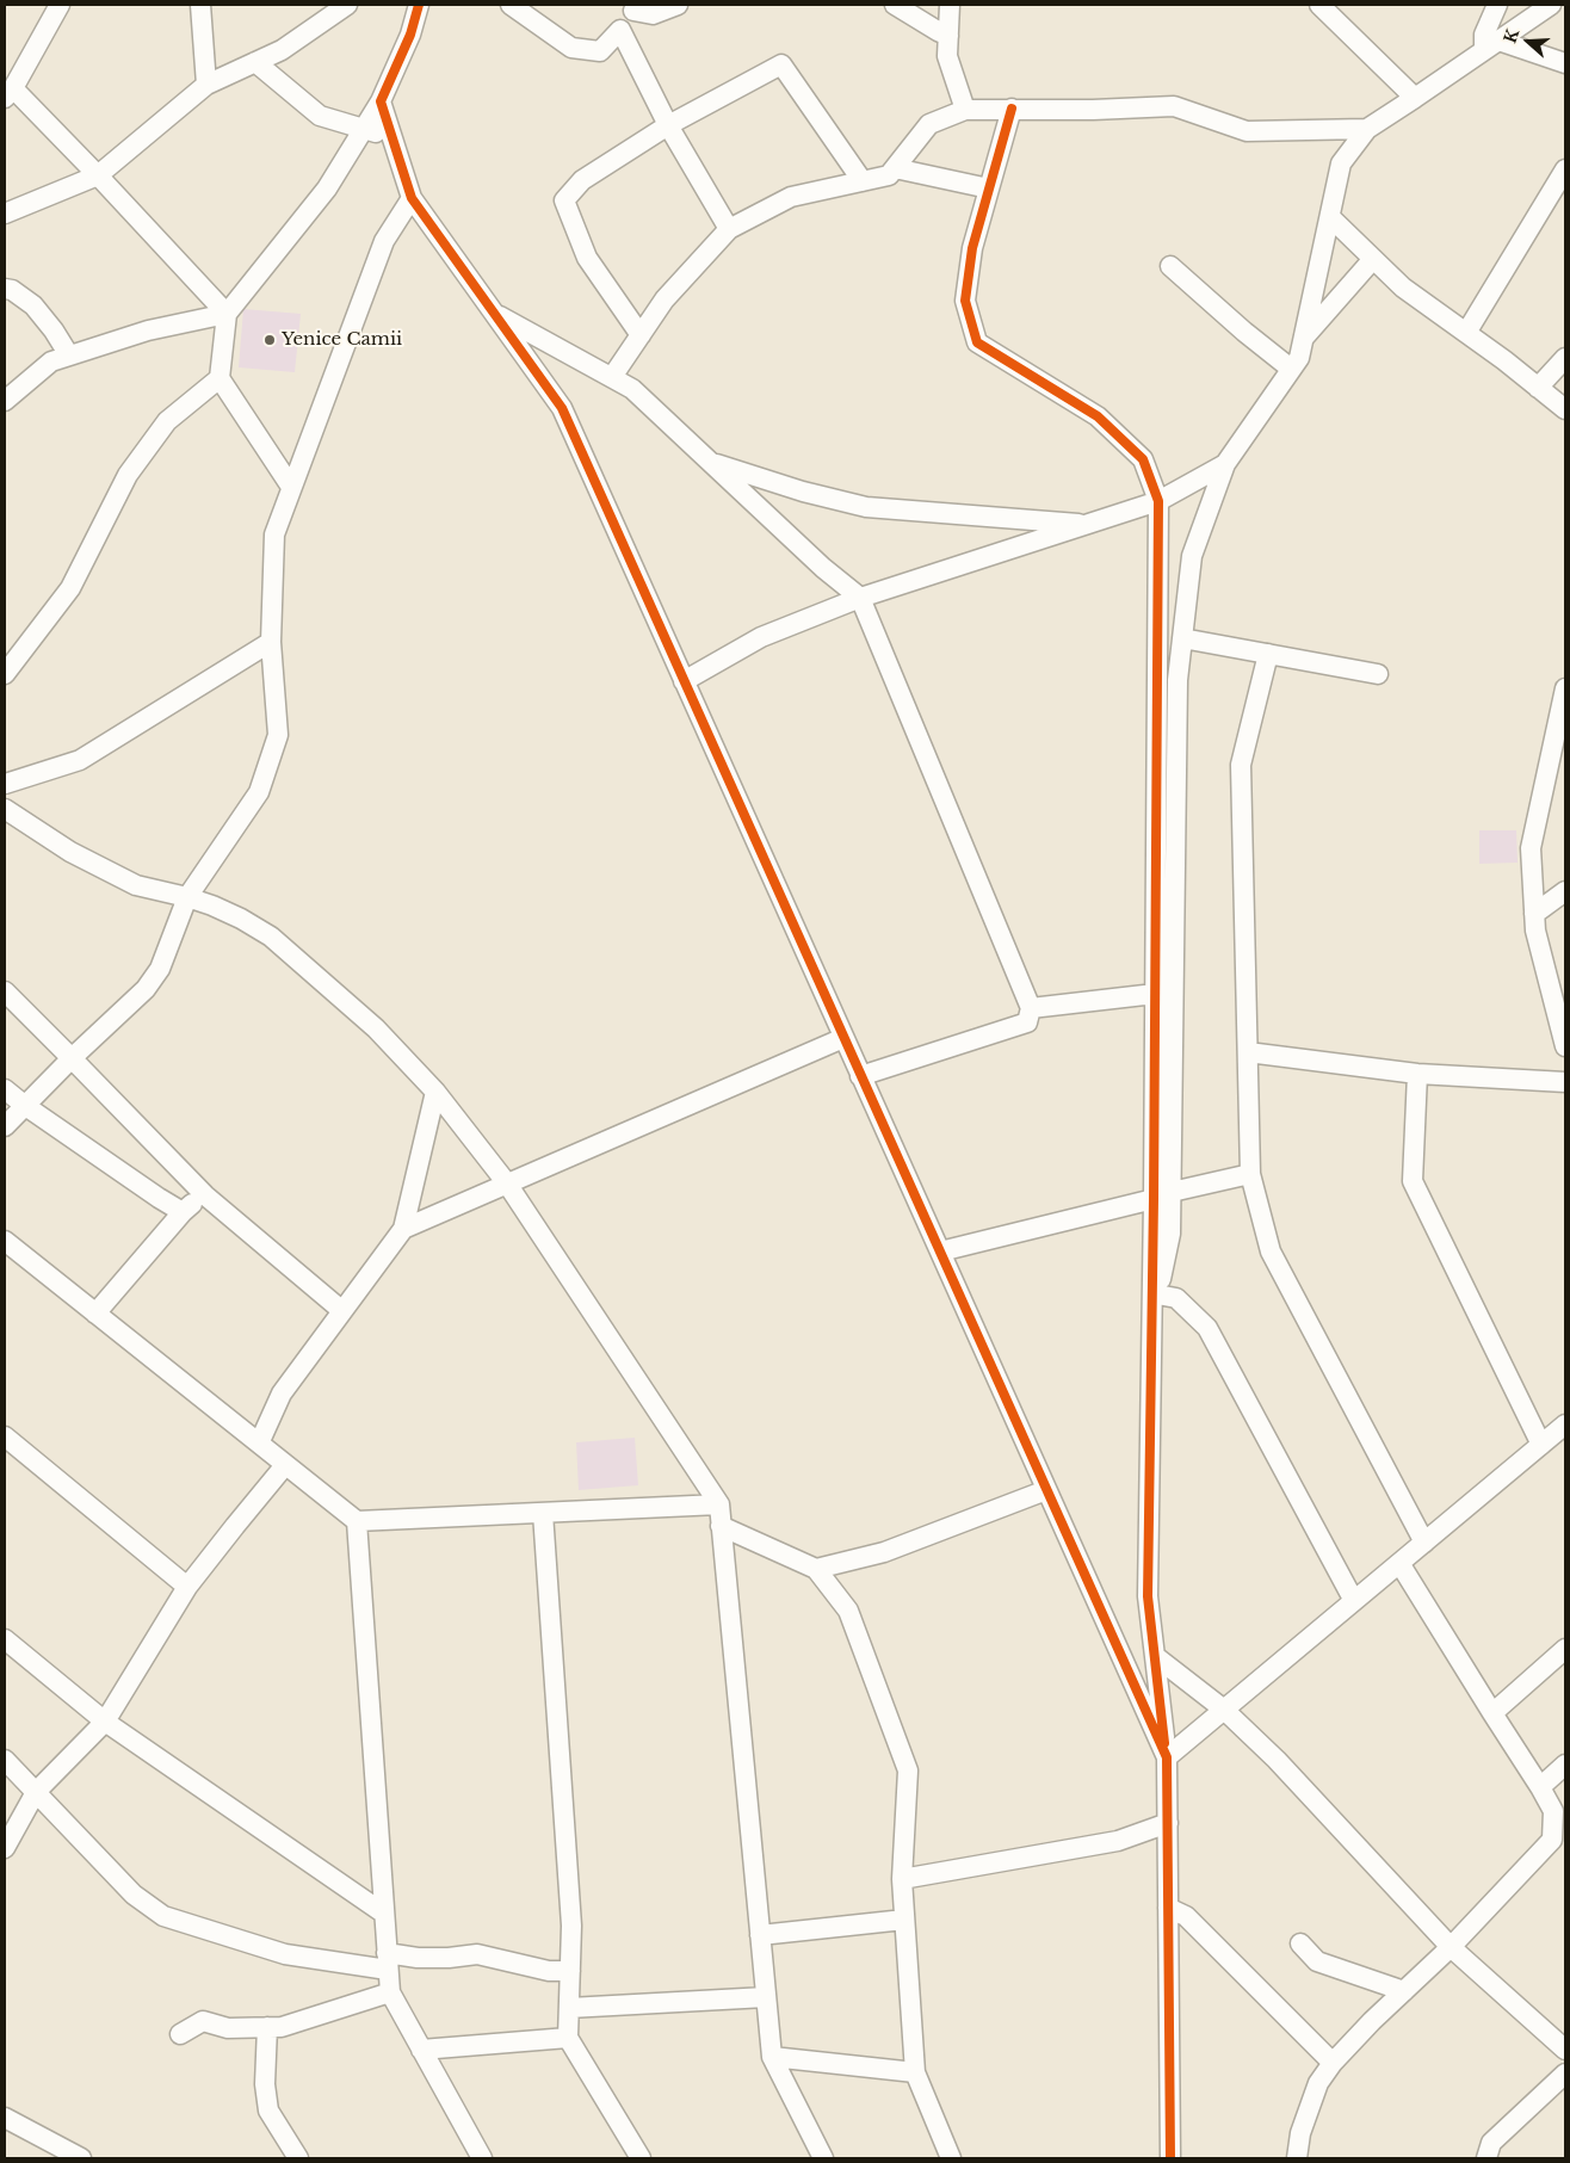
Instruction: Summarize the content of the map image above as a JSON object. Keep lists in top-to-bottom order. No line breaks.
{"places":["Yenice Camii"],"north":"left"}
